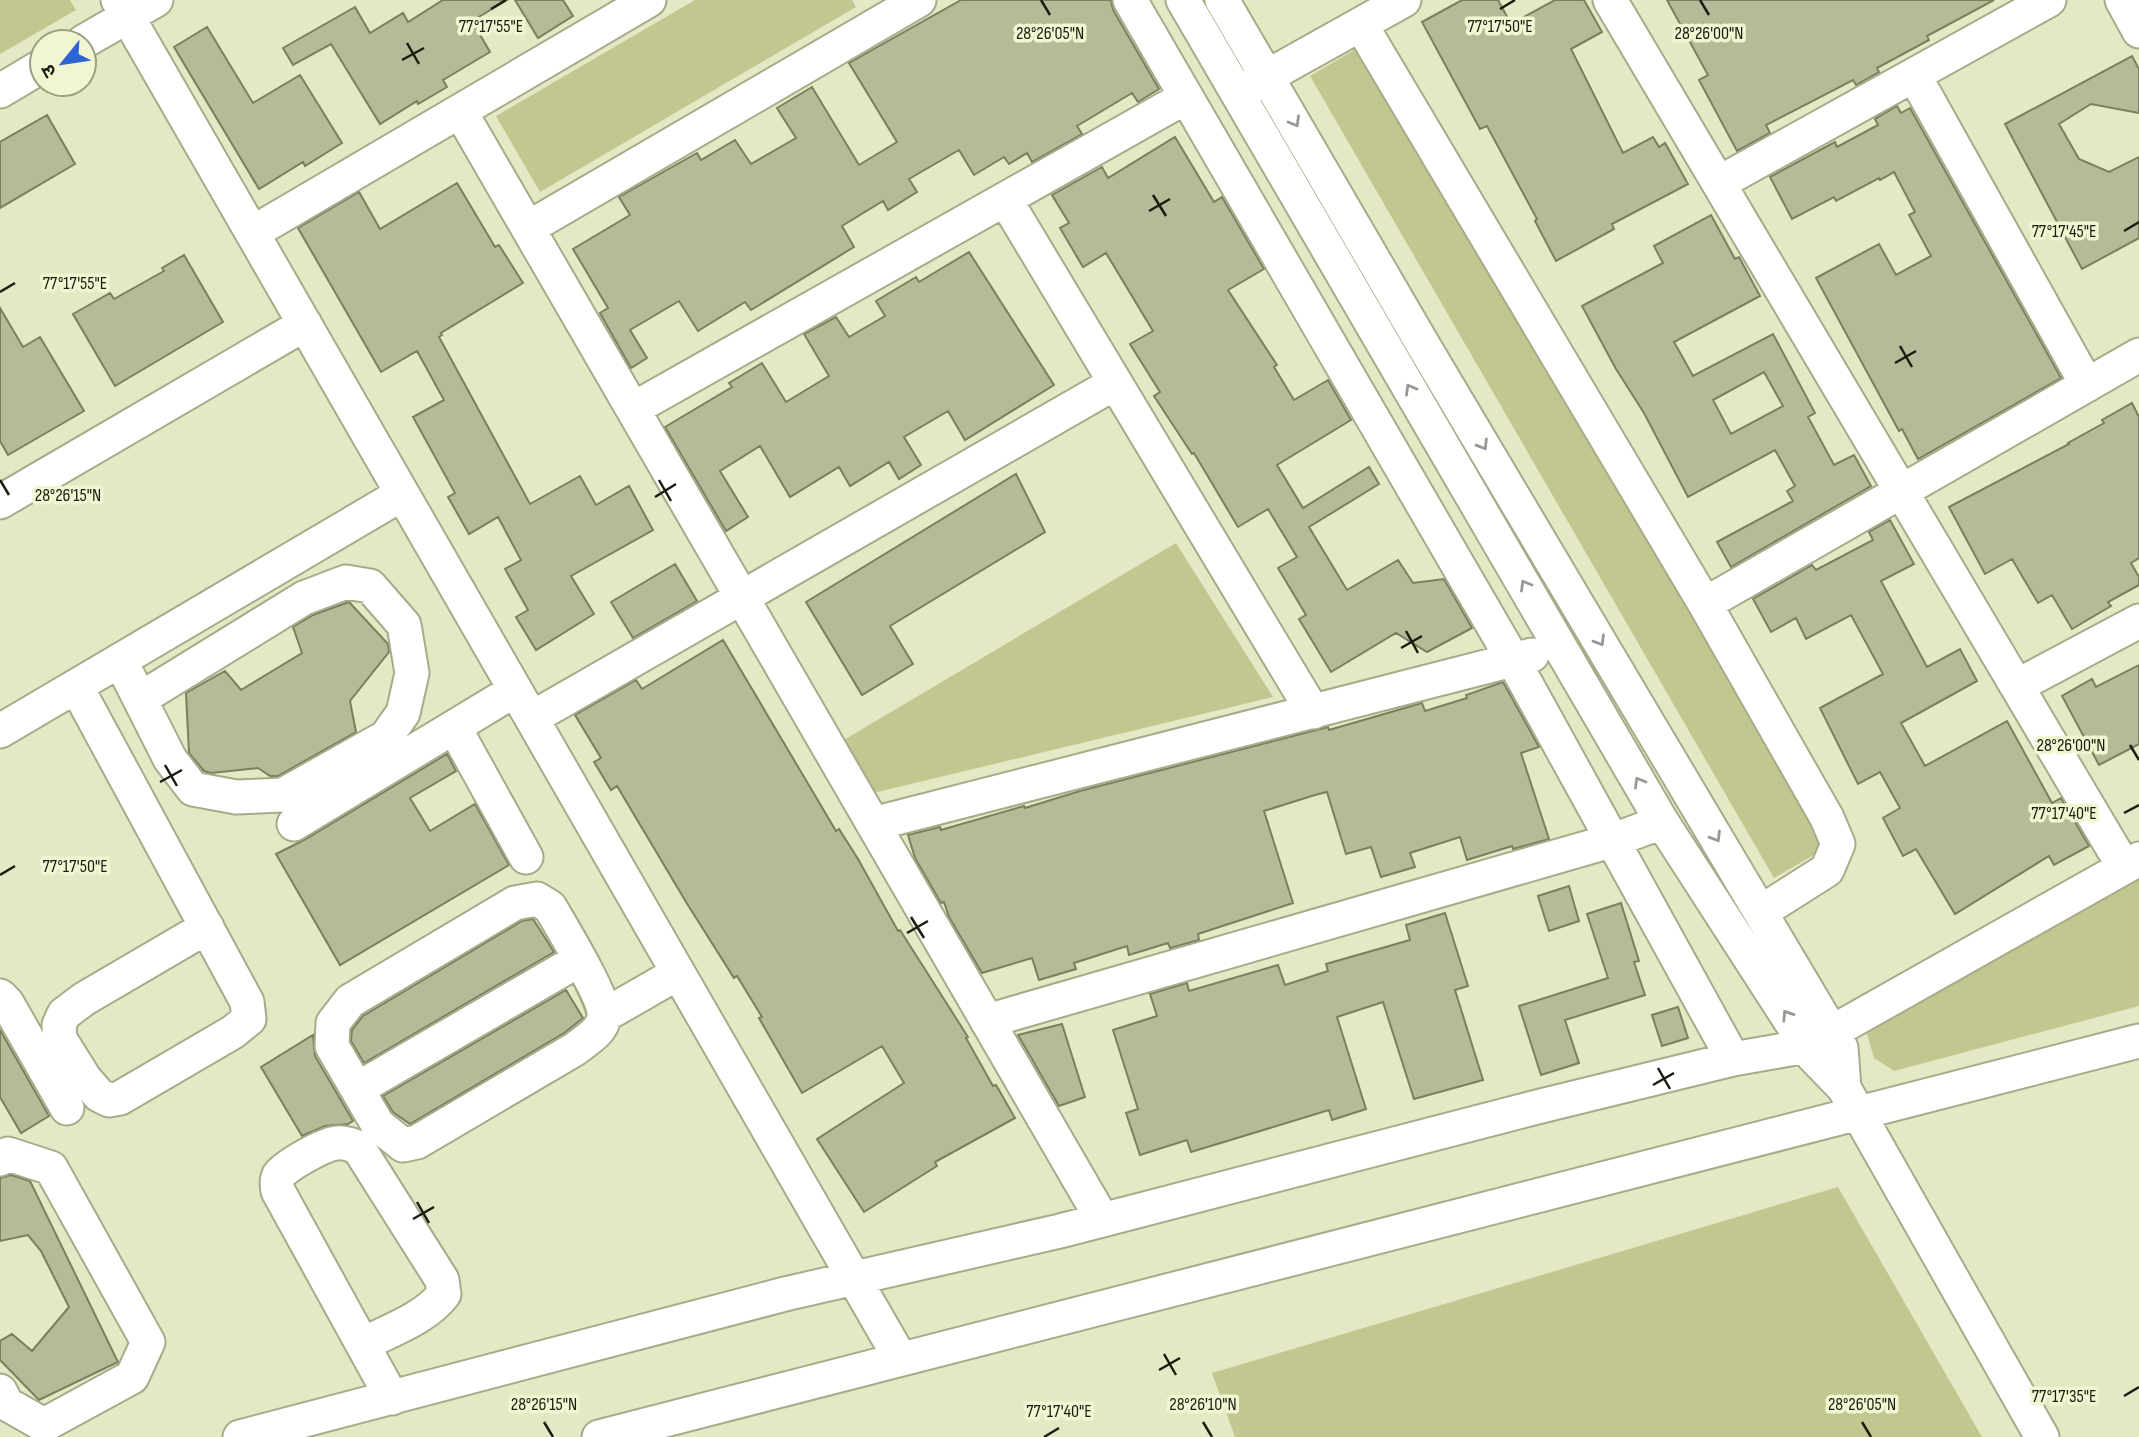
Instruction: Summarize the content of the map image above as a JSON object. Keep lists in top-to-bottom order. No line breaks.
{"north":"bottom left","coordinates":["77°17'55\"E","77°17'50\"E","28°26'05\"N","28°26'00\"N","77°17'45\"E","28°26'15\"N","77°17'40\"E","77°17'35\"E","28°26'10\"N"]}
